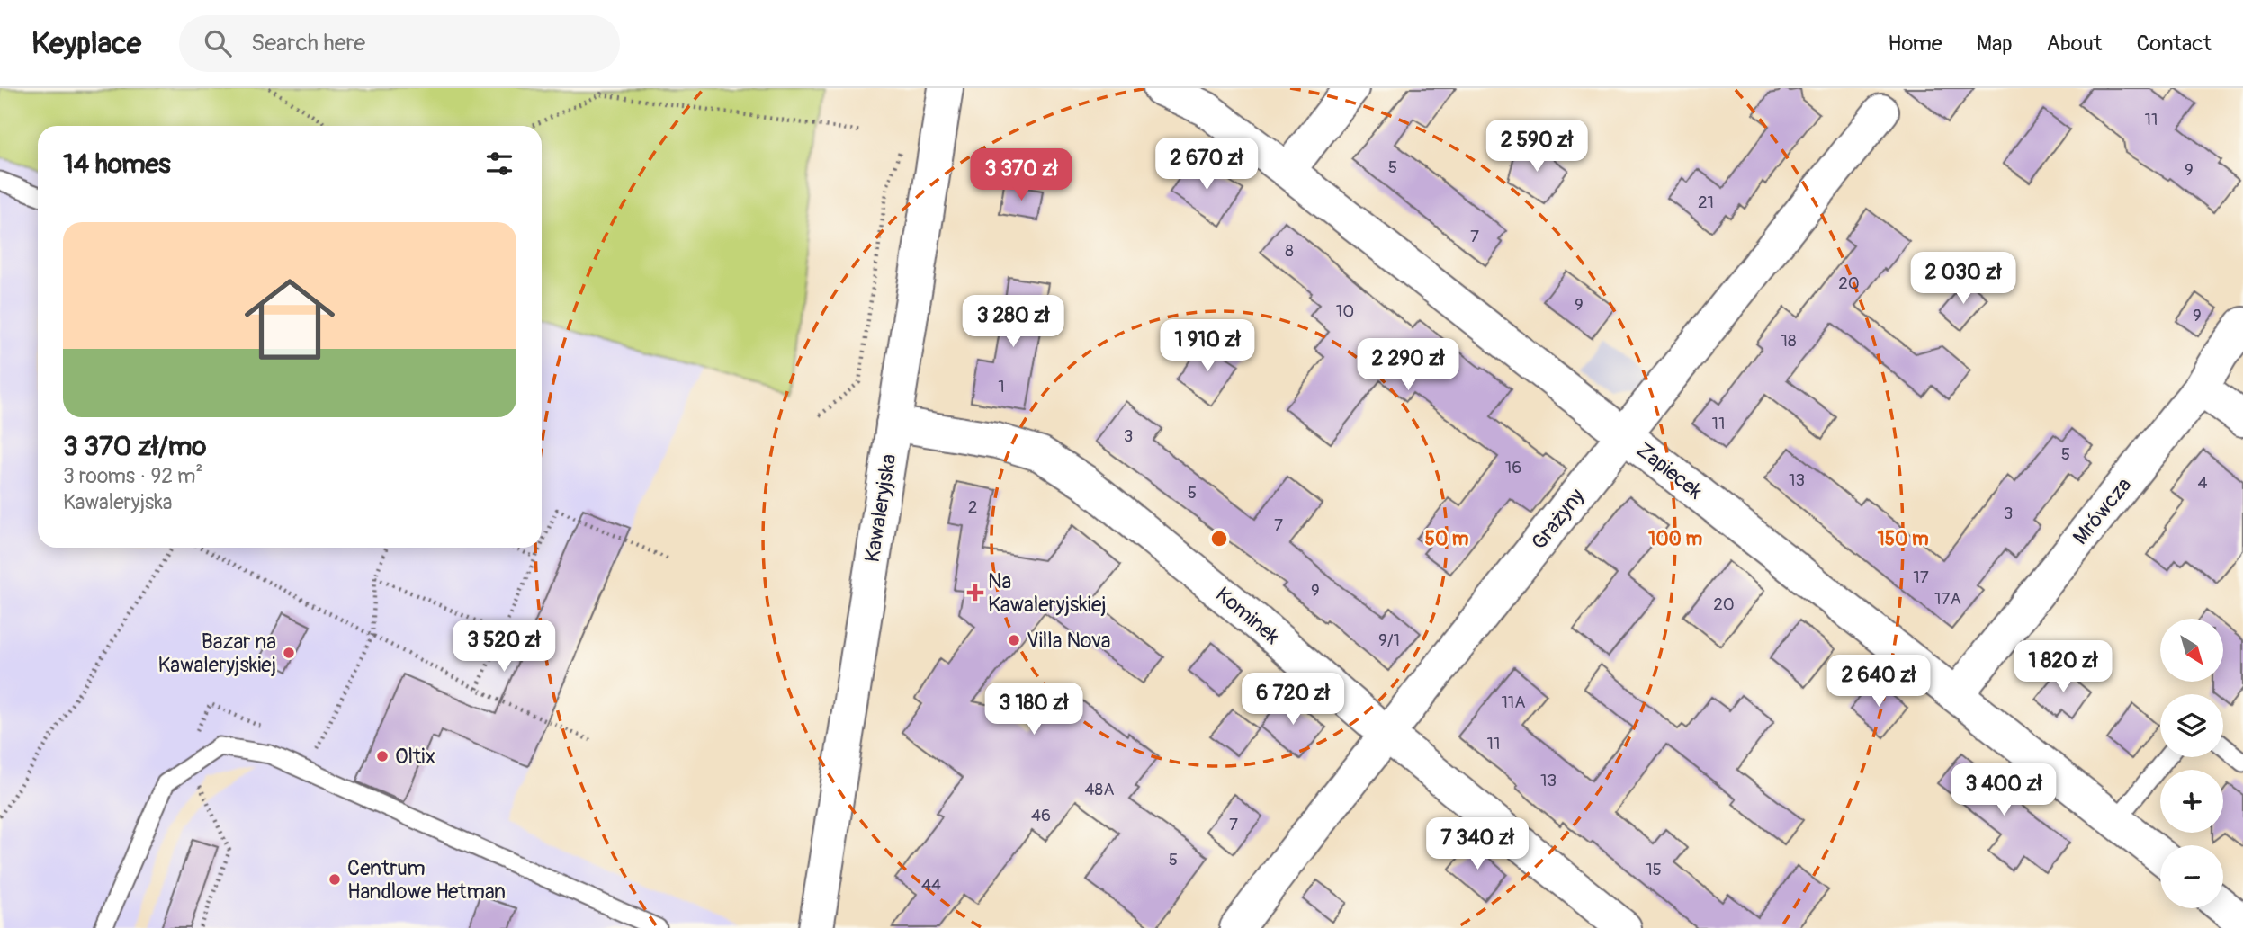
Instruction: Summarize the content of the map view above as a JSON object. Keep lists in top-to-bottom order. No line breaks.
{"streets":{"street":["Zapiecek","Kawaleryjska","Mrówcza","Grażyny","Kominek"]},"crossings":[["Zapiecek","Mrówcza"],["Zapiecek","Grażyny"],["Kawaleryjska","Kominek"],["Grażyny","Kominek"]],"places":{"health":["Na Kawaleryjskiej"],"other":["Villa Nova","Bazar na Kawaleryjskiej","Oltix","Centrum Handlowe Hetman"]},"house_numbers":["11","5","9","21","7","8","20","9","10","9","18","1","11","3","5","16","13","4","5","2","3","7","17","9","17A","20","9/1","11A","11","13","48A","46","7","5","15","44"],"north":"bottom right","page":{"header":"Keyplace","search":"Search here","nav":["Home","Map","About","Contact"],"price":["2 590 zł","2 670 zł","3 370 zł","2 030 zł","3 280 zł","1 910 zł","2 290 zł","3 520 zł","1 820 zł","2 640 zł","6 720 zł","3 180 zł","3 400 zł","7 340 zł"],"heading":"14 homes","list":[{"name":"3 370 zł/mo","note":"3 rooms · 92 m² · Kawaleryjska"}],"map_buttons":["+","−"]},"rings":["50 m","100 m","150 m"]}
